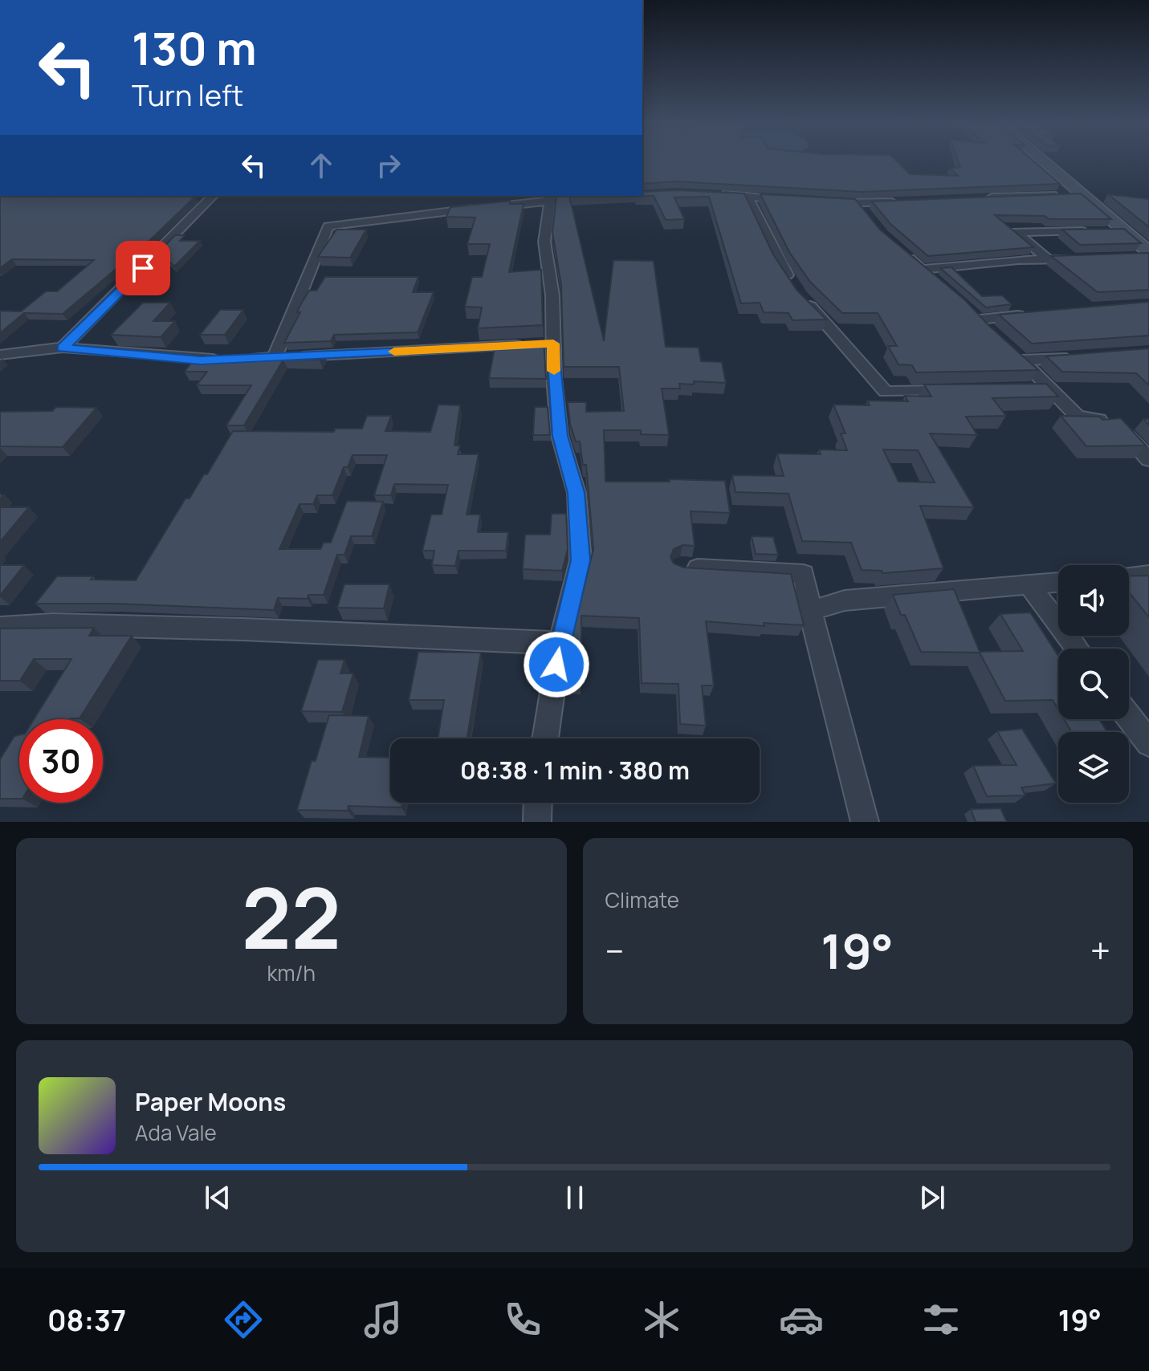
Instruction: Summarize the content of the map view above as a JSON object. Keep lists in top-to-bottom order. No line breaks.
{"page":{"turn":["130 m","Turn left"],"limit":"30","trip":"08:38 · 1 min · 380 m","tile":[["22","km/h"],"Climate"],"heat":["−","19°","+"],"song":["Paper Moons","Ada Vale"],"tabs":["08:37","19°"]}}
